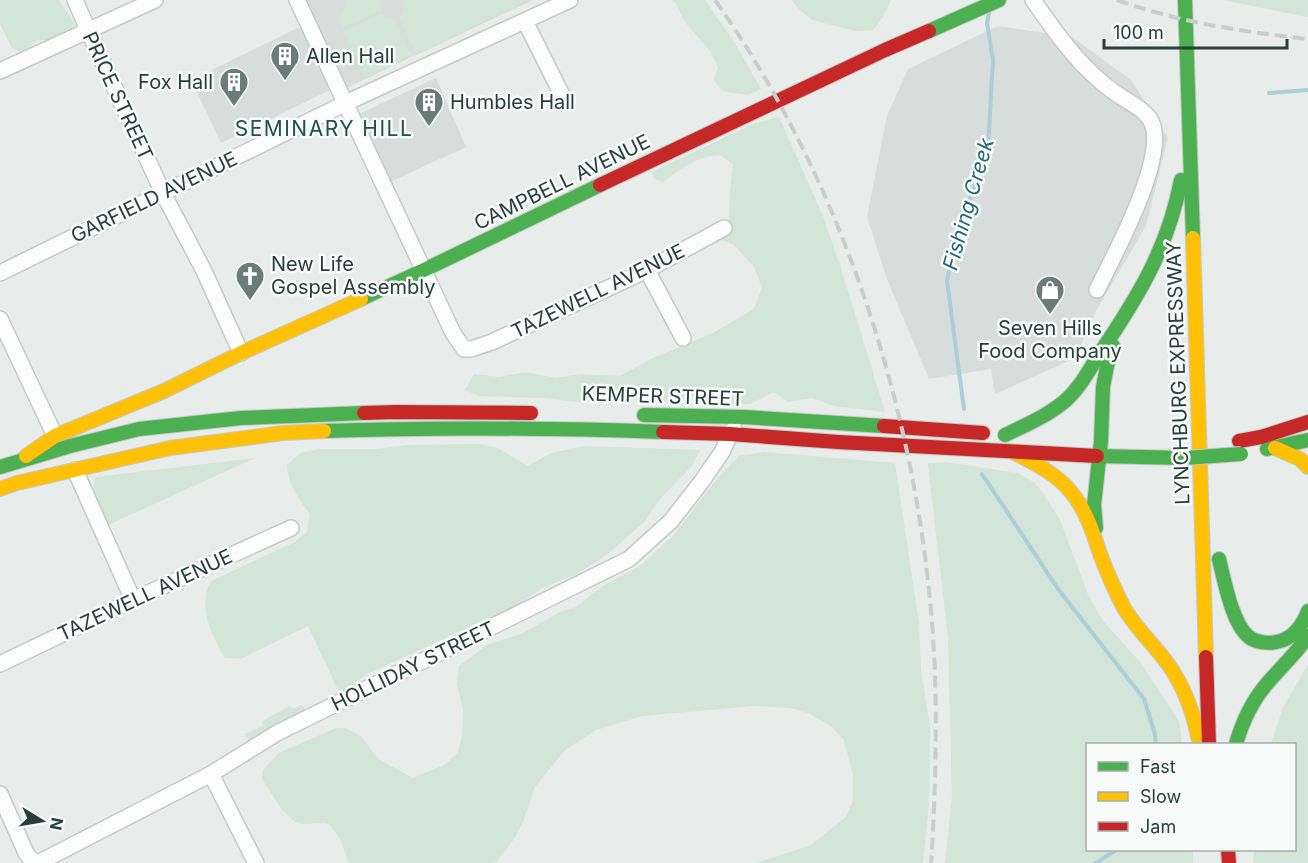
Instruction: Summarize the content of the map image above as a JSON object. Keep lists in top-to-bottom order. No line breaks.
{"streets":{"main road":["CAMPBELL AVENUE","LYNCHBURG EXPRESSWAY","KEMPER STREET"],"street":["PRICE STREET","GARFIELD AVENUE","TAZEWELL AVENUE","HOLLIDAY STREET"]},"crossings":[["PRICE STREET","CAMPBELL AVENUE"],["PRICE STREET","GARFIELD AVENUE"],["CAMPBELL AVENUE","TAZEWELL AVENUE"],["KEMPER STREET","HOLLIDAY STREET"]],"districts":["SEMINARY HILL"],"water":["Fishing Creek"],"places":{"building":["Allen Hall","Fox Hall","Humbles Hall"],"church":["New Life Gospel Assembly"],"shop":["Seven Hills Food Company"]},"legend":["Fast","Slow","Jam"],"scale_bar":"100 m","north":"right"}
